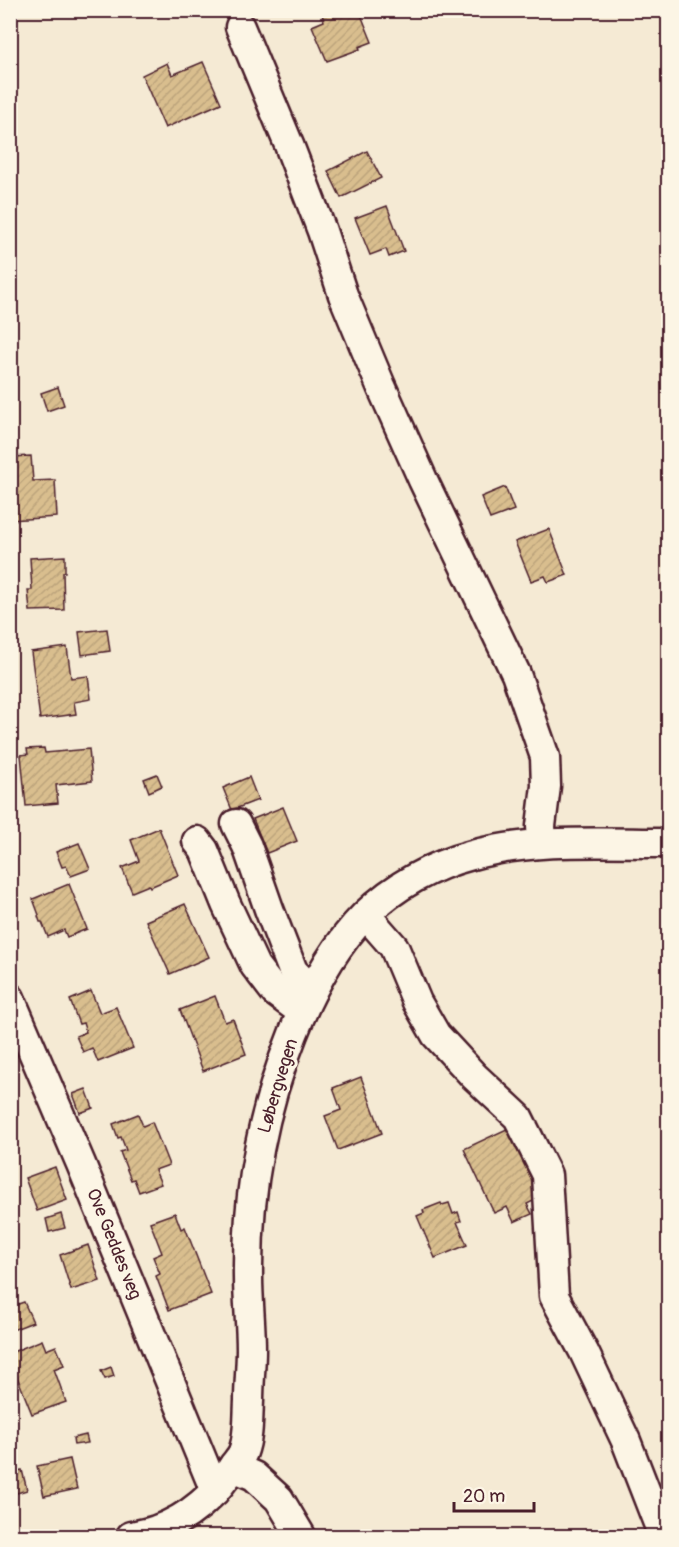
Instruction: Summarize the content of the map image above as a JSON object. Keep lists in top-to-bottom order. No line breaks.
{"streets":{"street":["Løbergvegen","Ove Geddes veg"]},"crossings":[["Løbergvegen","Ove Geddes veg"]],"scale_bar":"20 m"}
